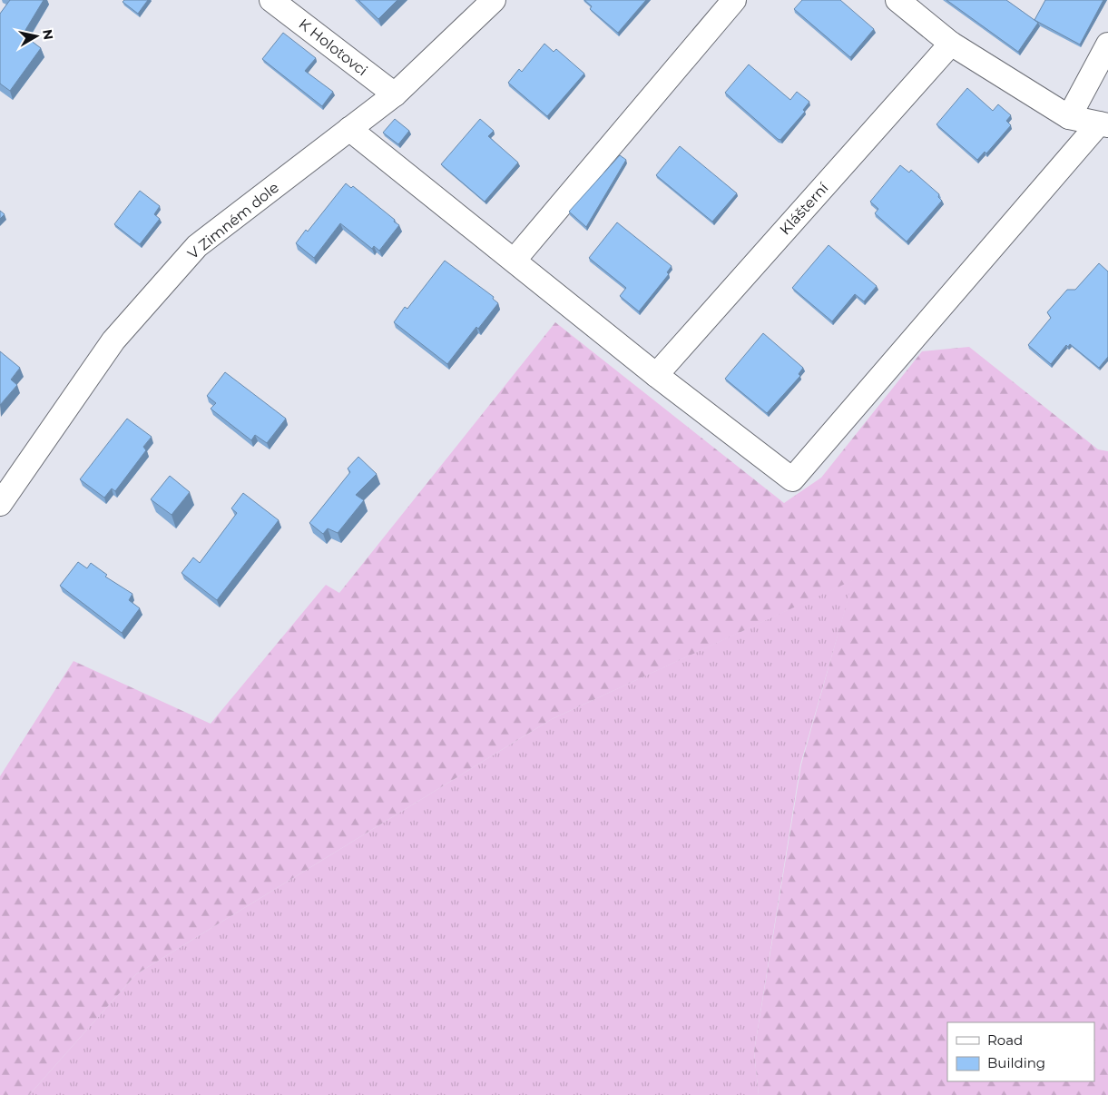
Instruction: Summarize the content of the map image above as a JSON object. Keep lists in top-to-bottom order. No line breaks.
{"streets":{"street":["K Holotovci","Klášterní","V Zimném dole"]},"crossings":[["K Holotovci","V Zimném dole"]],"legend":["Road","Building"],"north":"right"}
